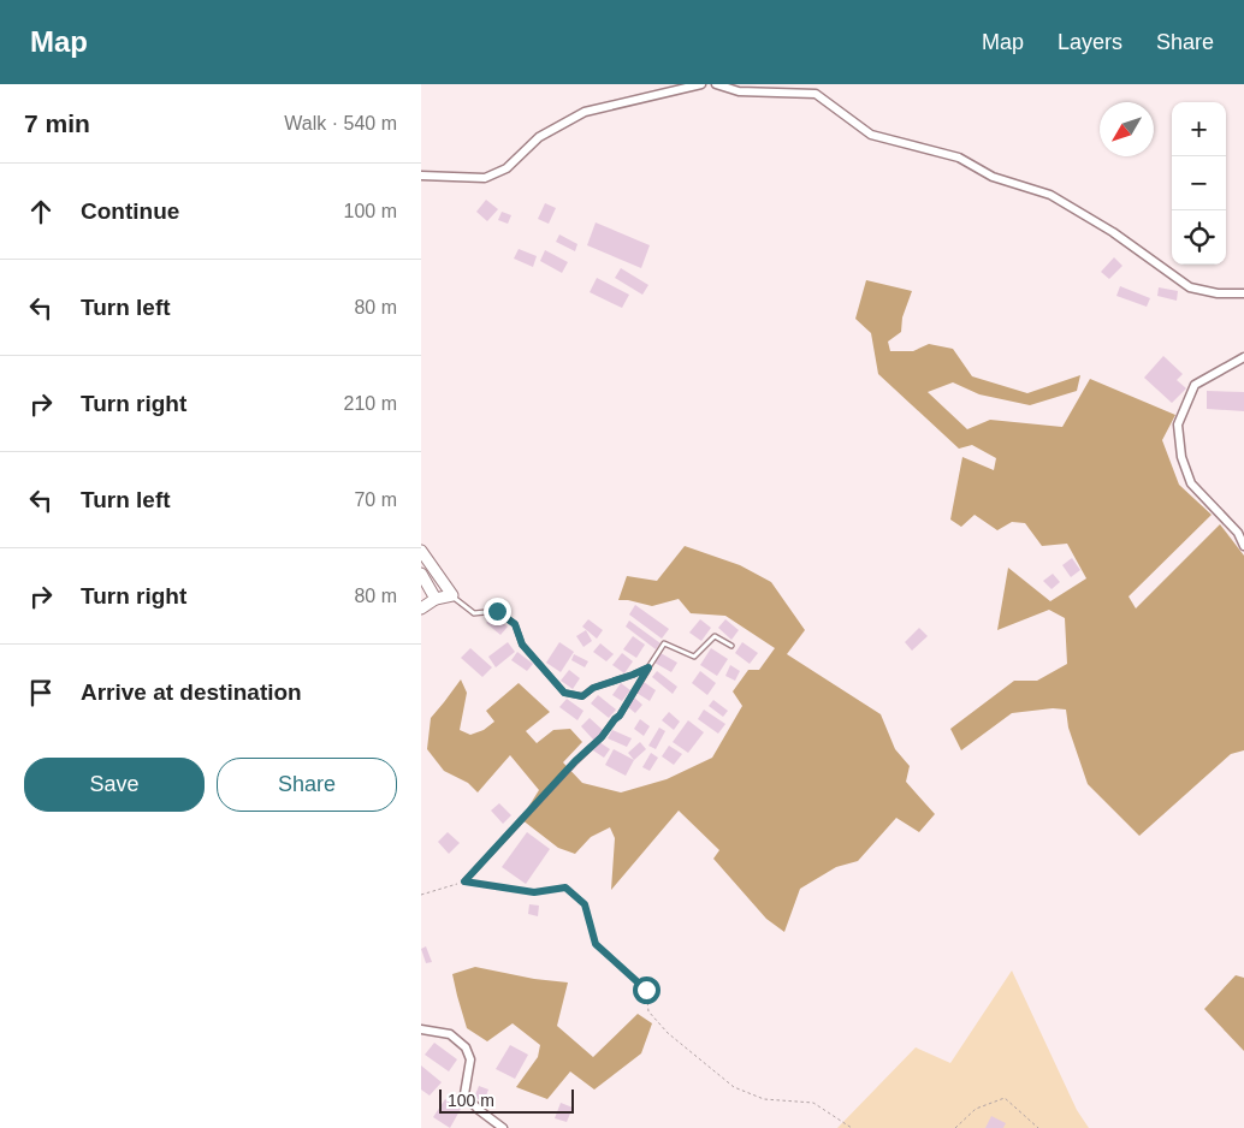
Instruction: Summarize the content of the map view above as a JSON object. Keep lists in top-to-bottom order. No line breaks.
{"scale_bar":"100 m","north":"bottom left","page":{"header":"Map","nav":["Map","Layers","Share"],"heading":["7 min","Walk · 540 m"],"map_buttons":["+","−"],"list":[["Continue","100 m"],["Turn left","80 m"],["Turn right","210 m"],["Turn left","70 m"],["Turn right","80 m"],"Arrive at destination"],"buttons":["Save","Share"],"scale":"100 m"}}
